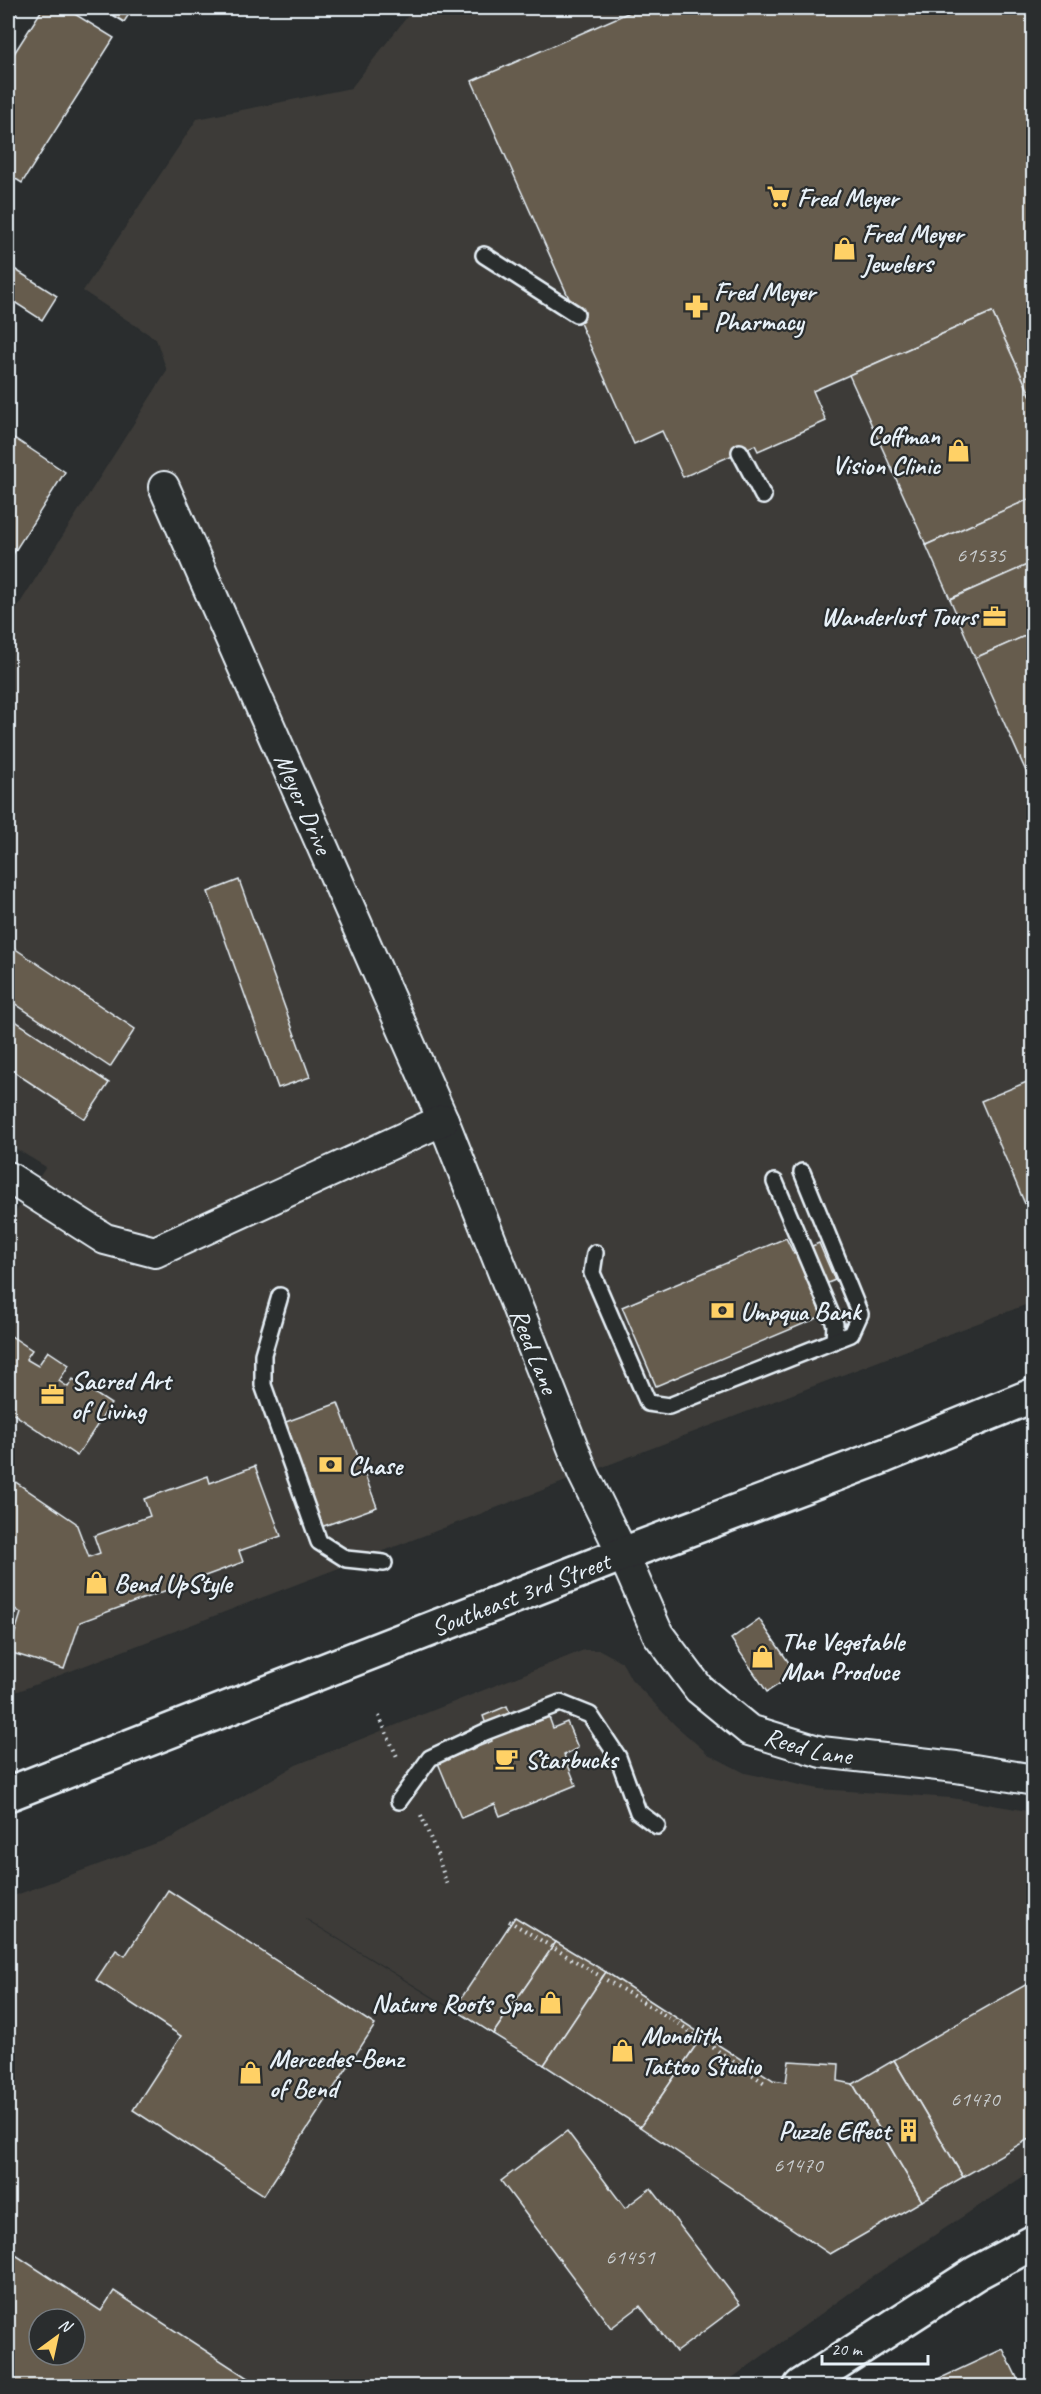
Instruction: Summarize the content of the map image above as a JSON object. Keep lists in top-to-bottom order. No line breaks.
{"streets":{"main road":["Southeast 3rd Street"],"street":["Meyer Drive","Reed Lane"]},"crossings":[["Meyer Drive","Reed Lane"],["Reed Lane","Southeast 3rd Street"]],"places":{"supermarket":["Fred Meyer"],"shop":["Fred Meyer Jewelers","Coffman Vision Clinic","Bend UpStyle","The Vegetable Man Produce","Nature Roots Spa","Monolith Tattoo Studio","Mercedes-Benz of Bend"],"pharmacy":["Fred Meyer Pharmacy"],"office":["Wanderlust Tours","Sacred Art of Living"],"bank":["Umpqua Bank","Chase"],"cafe":["Starbucks"],"building":["Puzzle Effect"]},"house_numbers":["61535","61470","61470","61451"],"scale_bar":"20 m","north":"top right"}
